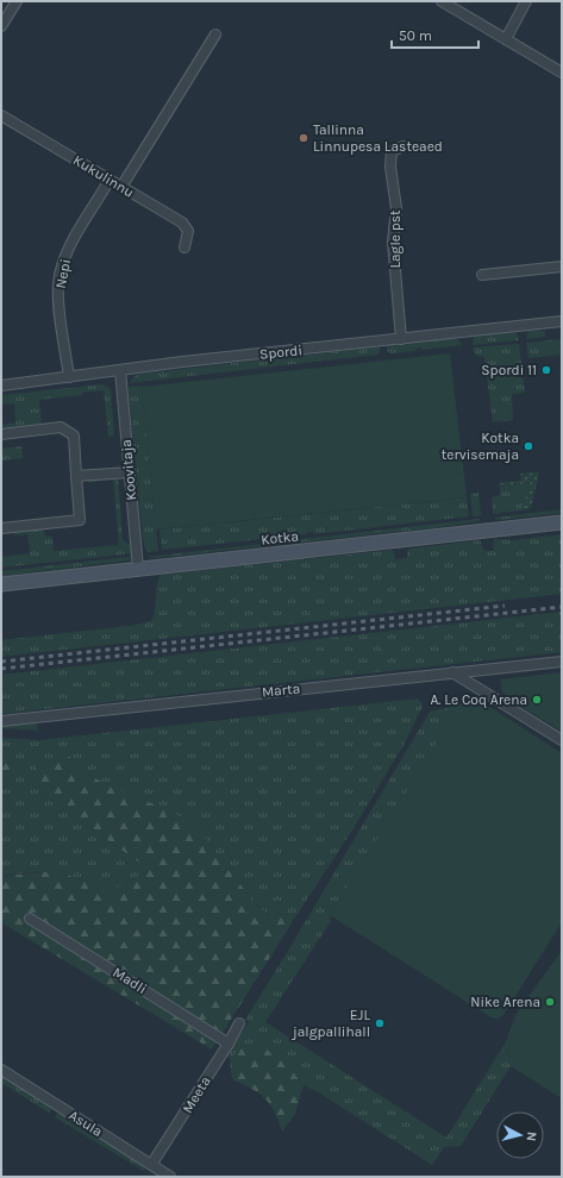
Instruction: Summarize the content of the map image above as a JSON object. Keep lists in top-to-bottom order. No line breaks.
{"streets":{"street":["Kukulinnu","Lagle pst","Nepi","Spordi","Koovitaja","Kotka","Marta","Madli","Meeta","Asula"]},"crossings":[["Kukulinnu","Nepi"],["Lagle pst","Spordi"],["Nepi","Spordi"],["Spordi","Koovitaja"],["Koovitaja","Kotka"],["Madli","Meeta"],["Meeta","Asula"]],"places":["Tallinna Linnupesa Lasteaed","Spordi 11","Kotka tervisemaja","A. Le Coq Arena","Nike Arena","EJL jalgpallihall"],"scale_bar":"50 m","north":"right"}
